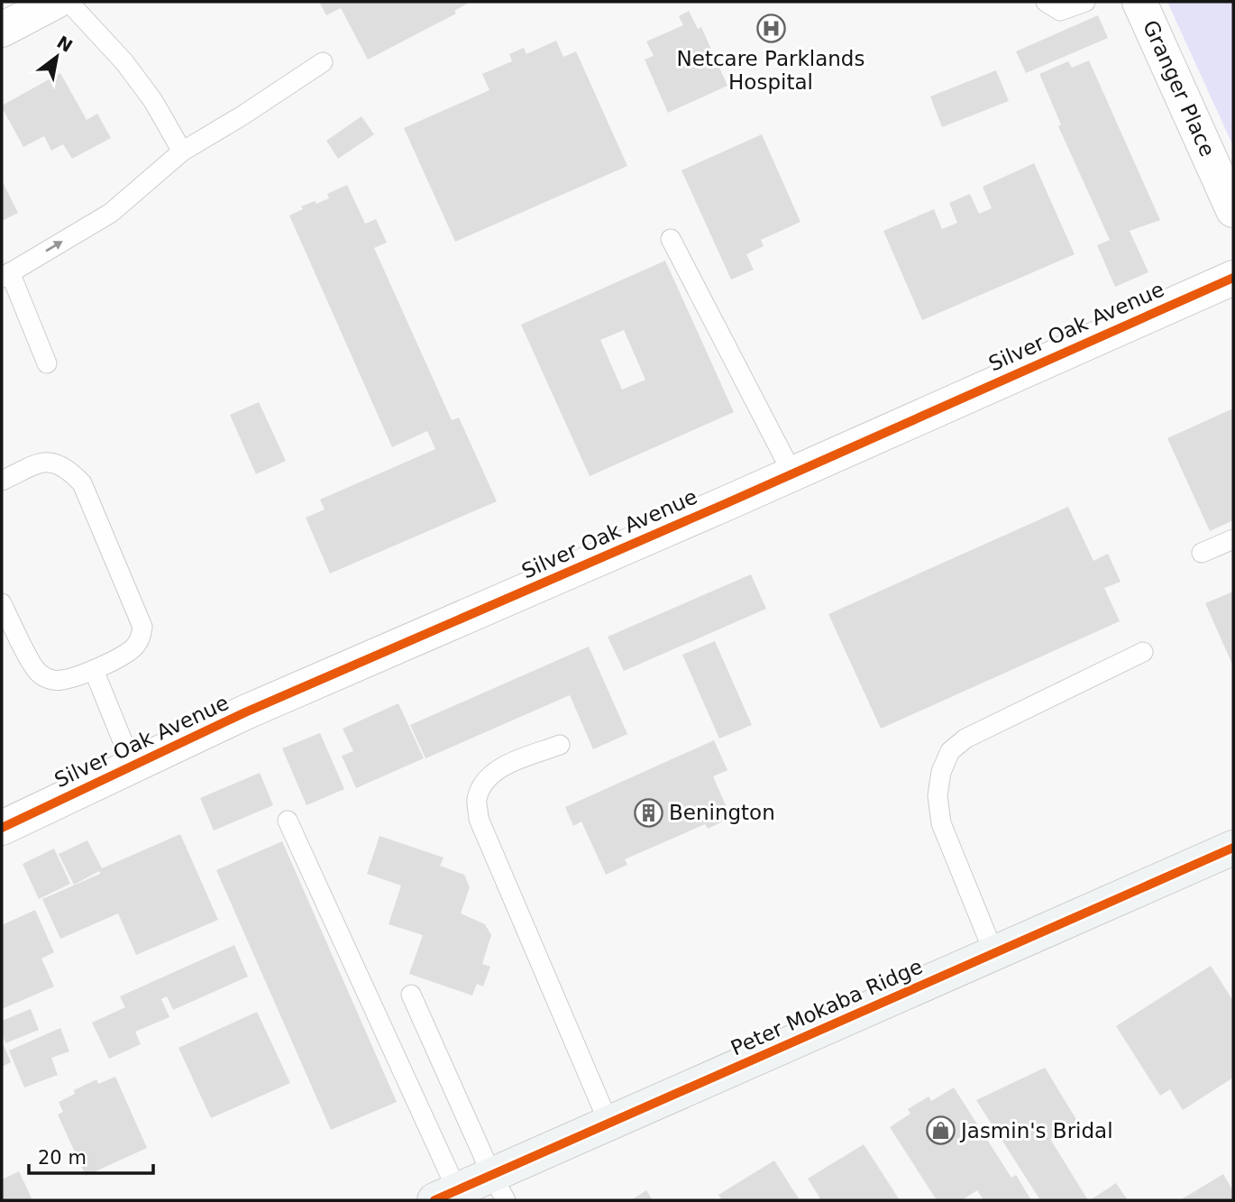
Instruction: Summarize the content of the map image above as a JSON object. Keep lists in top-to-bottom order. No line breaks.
{"streets":{"street":["Granger Place","Silver Oak Avenue","Peter Mokaba Ridge"]},"places":{"hospital":["Netcare Parklands Hospital"],"building":["Benington"],"shop":["Jasmin's Bridal"]},"scale_bar":"20 m","north":"top right"}
